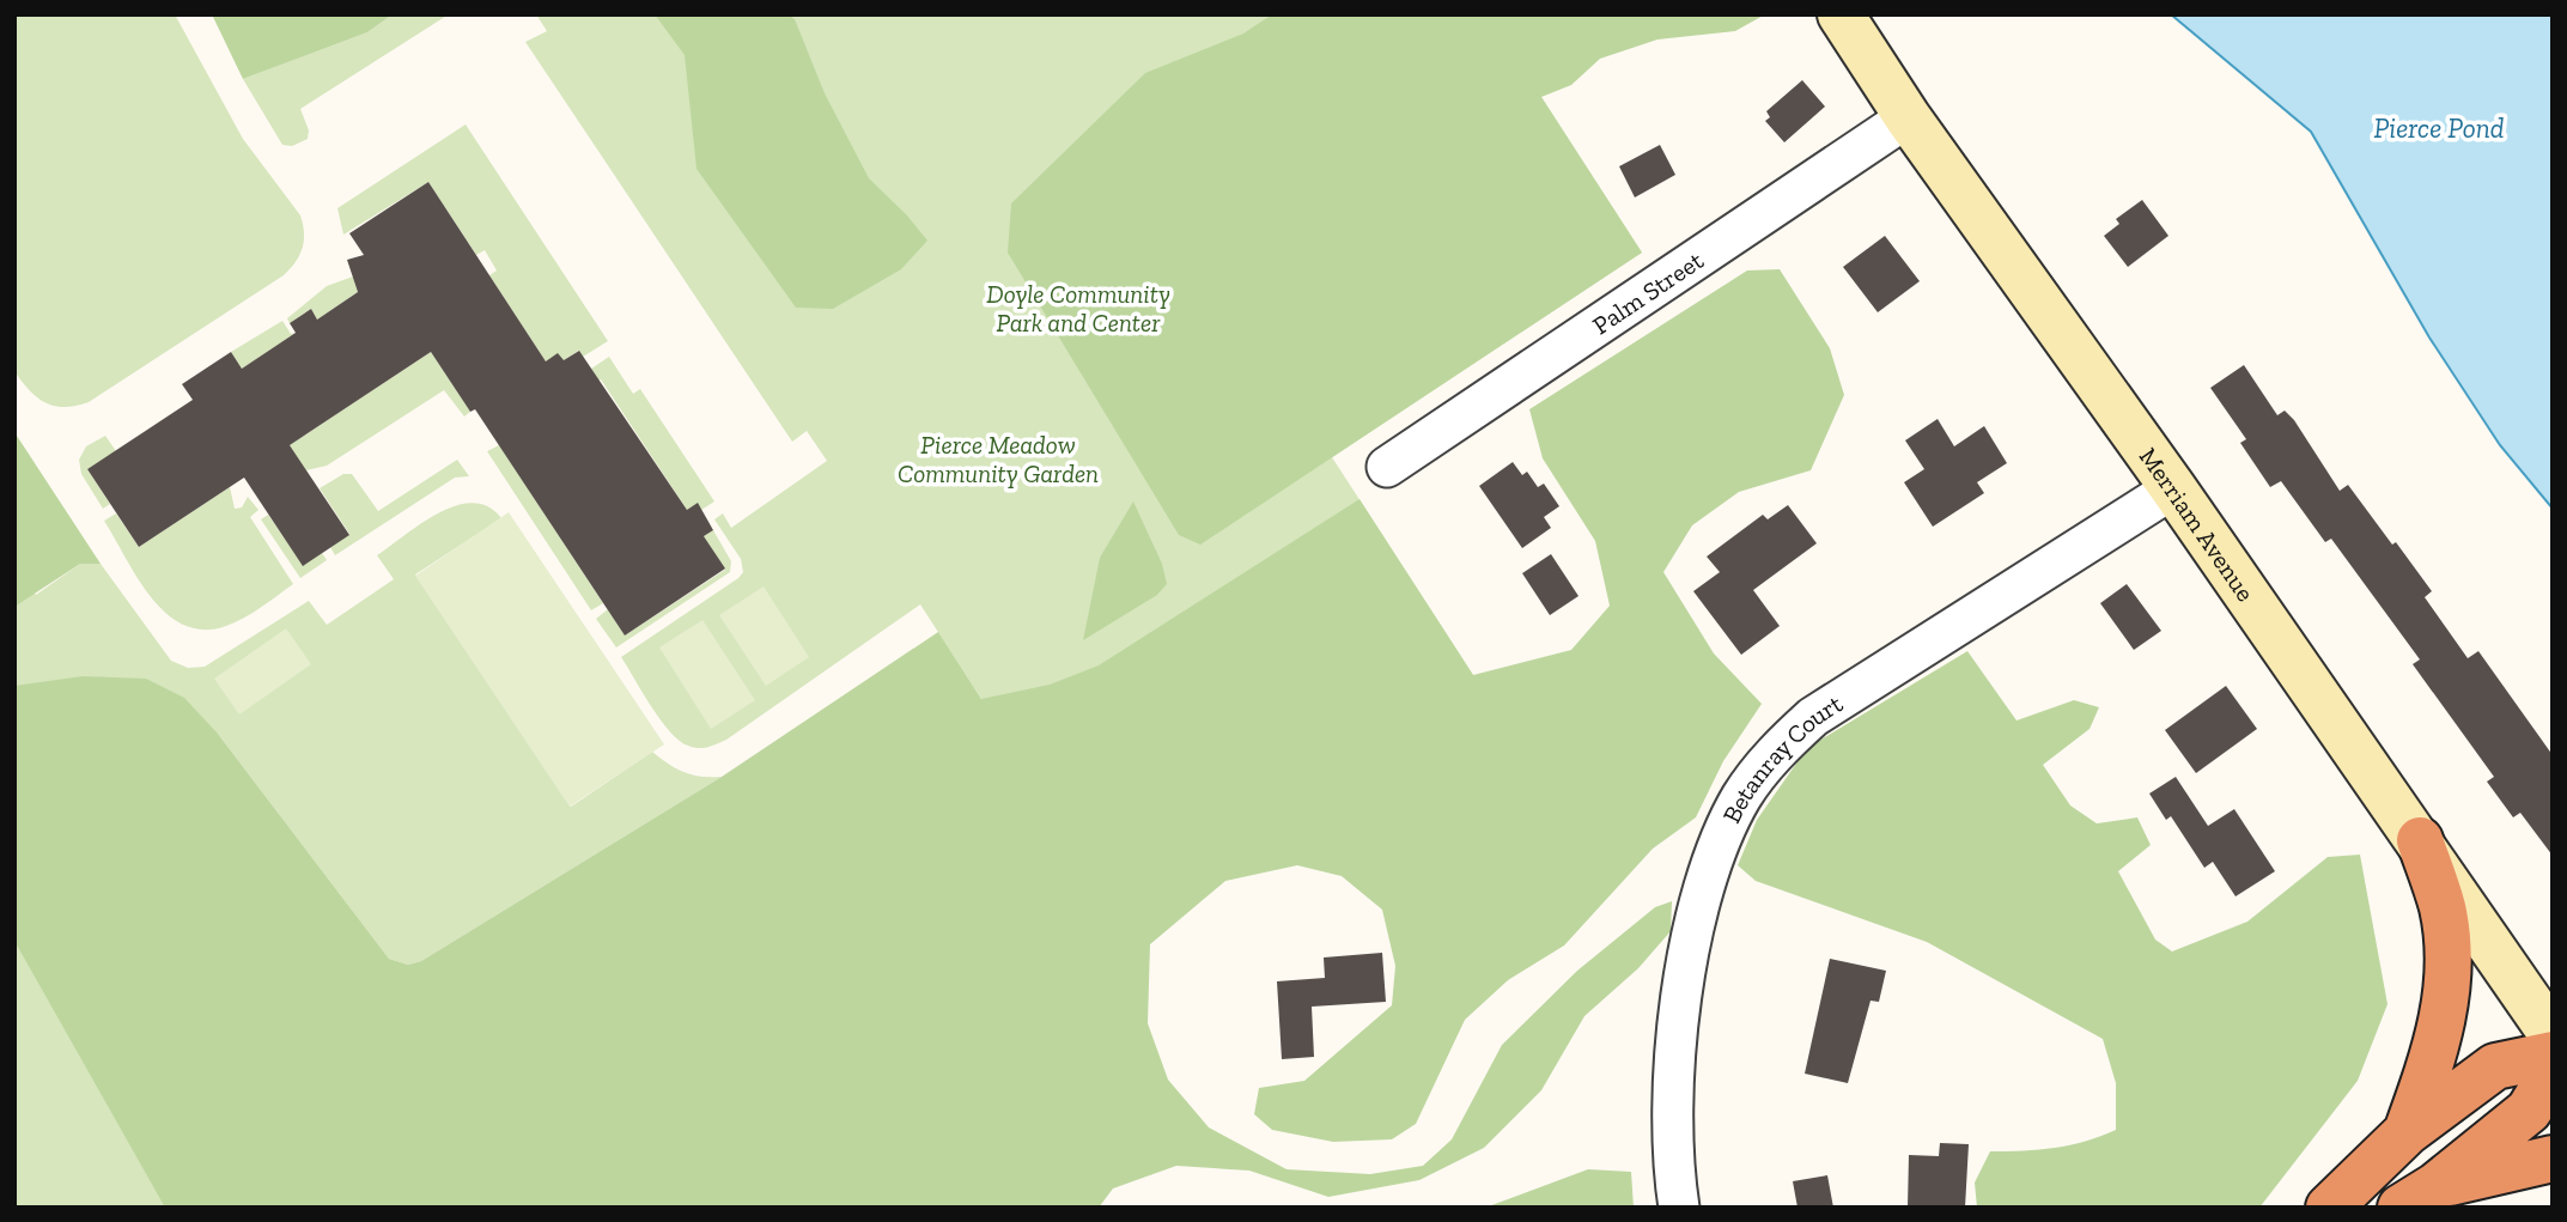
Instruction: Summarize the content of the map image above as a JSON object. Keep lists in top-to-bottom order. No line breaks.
{"streets":{"main road":["Merriam Avenue"],"street":["Palm Street","Betanray Court"]},"crossings":[["Palm Street","Merriam Avenue"],["Merriam Avenue","Betanray Court"]],"water":["Pierce Pond"],"parks":["Doyle Community Park and Center","Pierce Meadow Community Garden"]}
